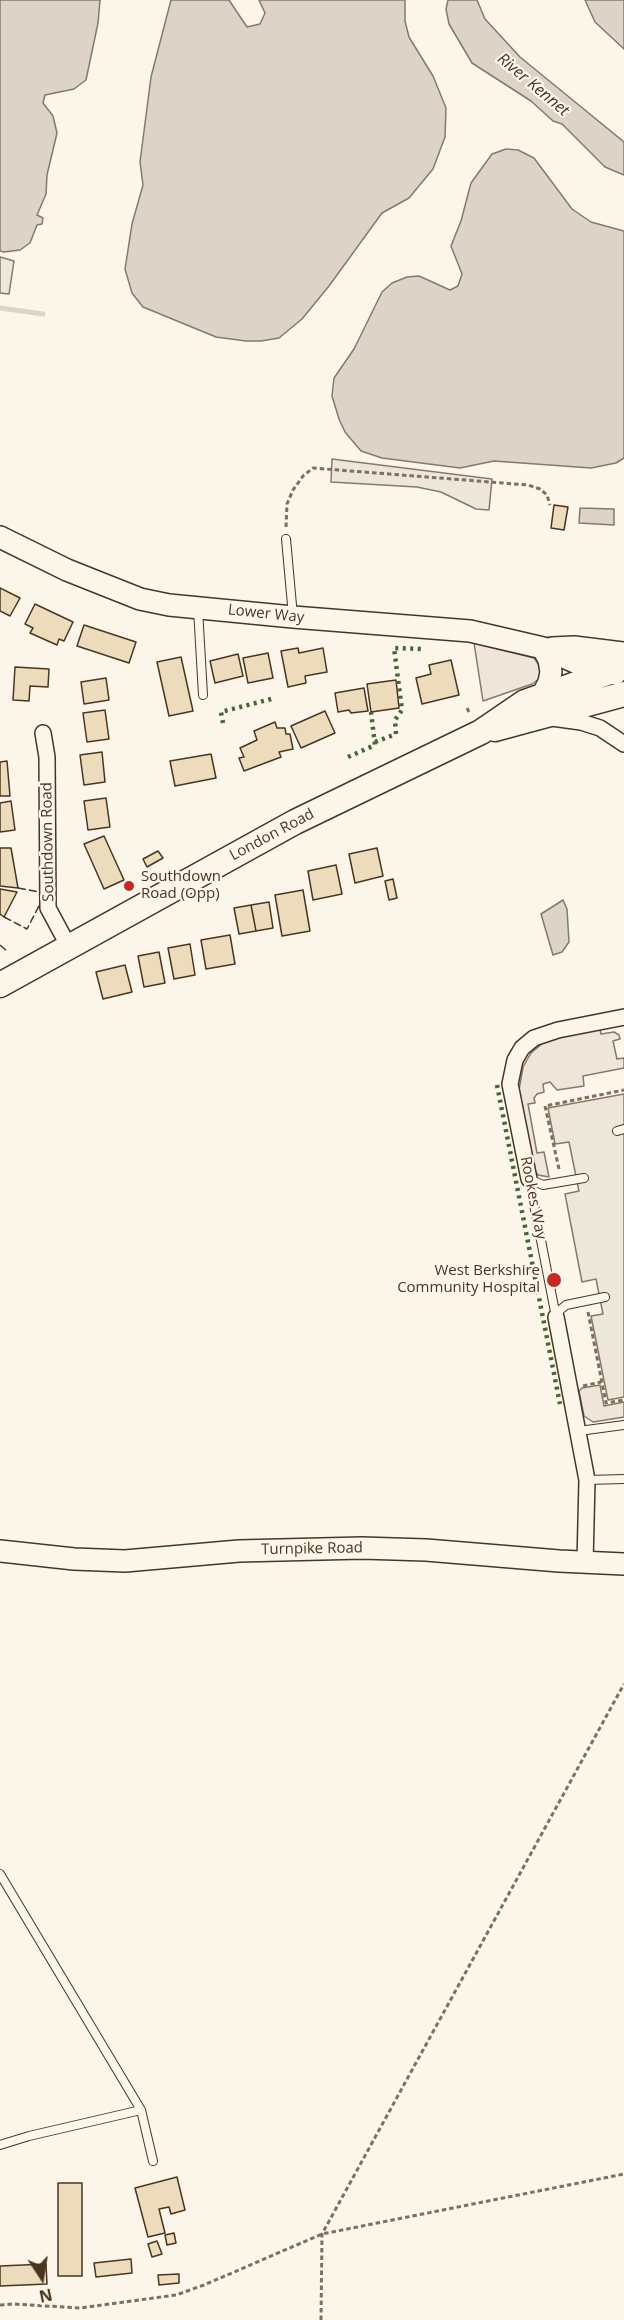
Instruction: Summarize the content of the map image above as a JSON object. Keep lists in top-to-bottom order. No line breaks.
{"streets":{"main road":["London Road"],"street":["Lower Way","Southdown Road","Rookes Way","Turnpike Road"]},"crossings":[["Lower Way","London Road"],["London Road","Southdown Road"],["Rookes Way","Turnpike Road"]],"water":["River Kennet"],"places":["Southdown Road (Opp)","West Berkshire Community Hospital"],"north":"bottom"}
